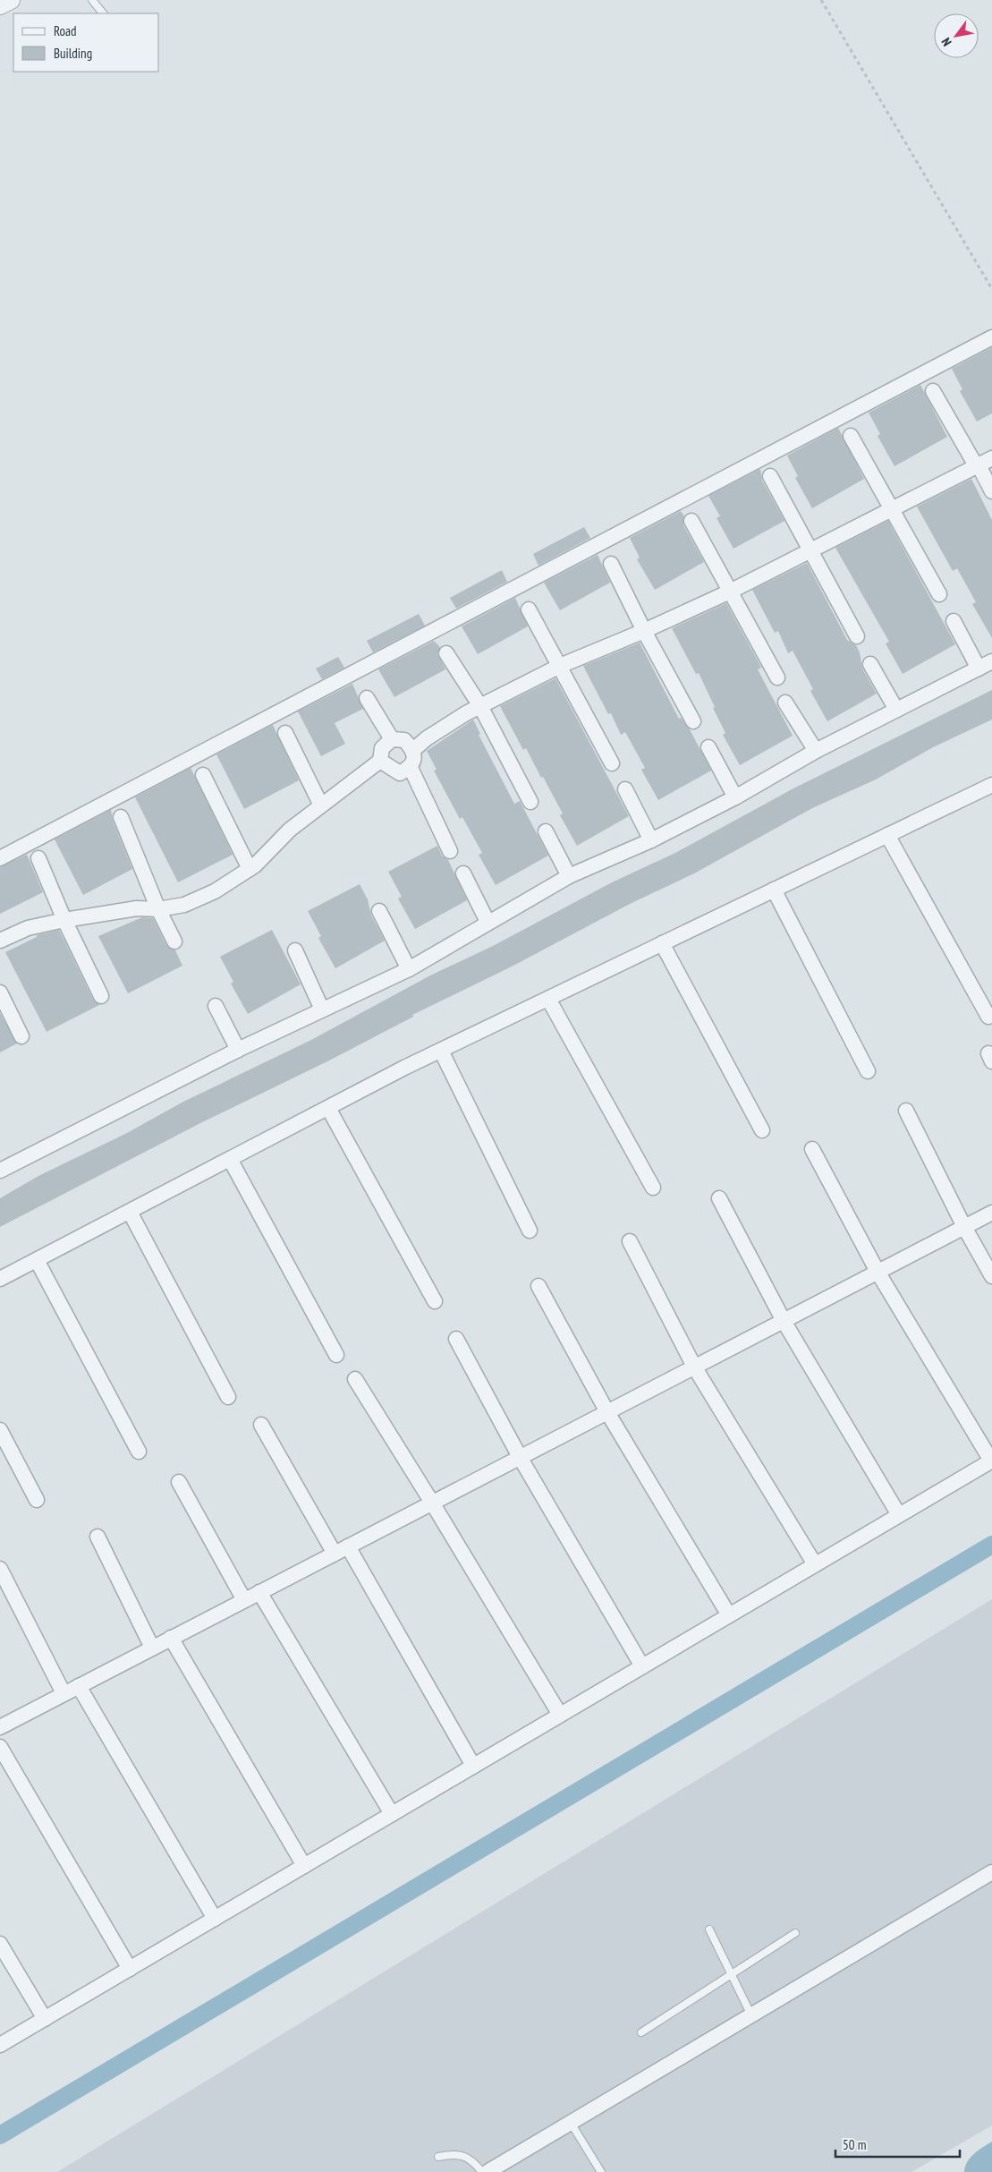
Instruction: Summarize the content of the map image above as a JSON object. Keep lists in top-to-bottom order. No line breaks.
{"legend":["Road","Building"],"scale_bar":"50 m","north":"bottom left"}
